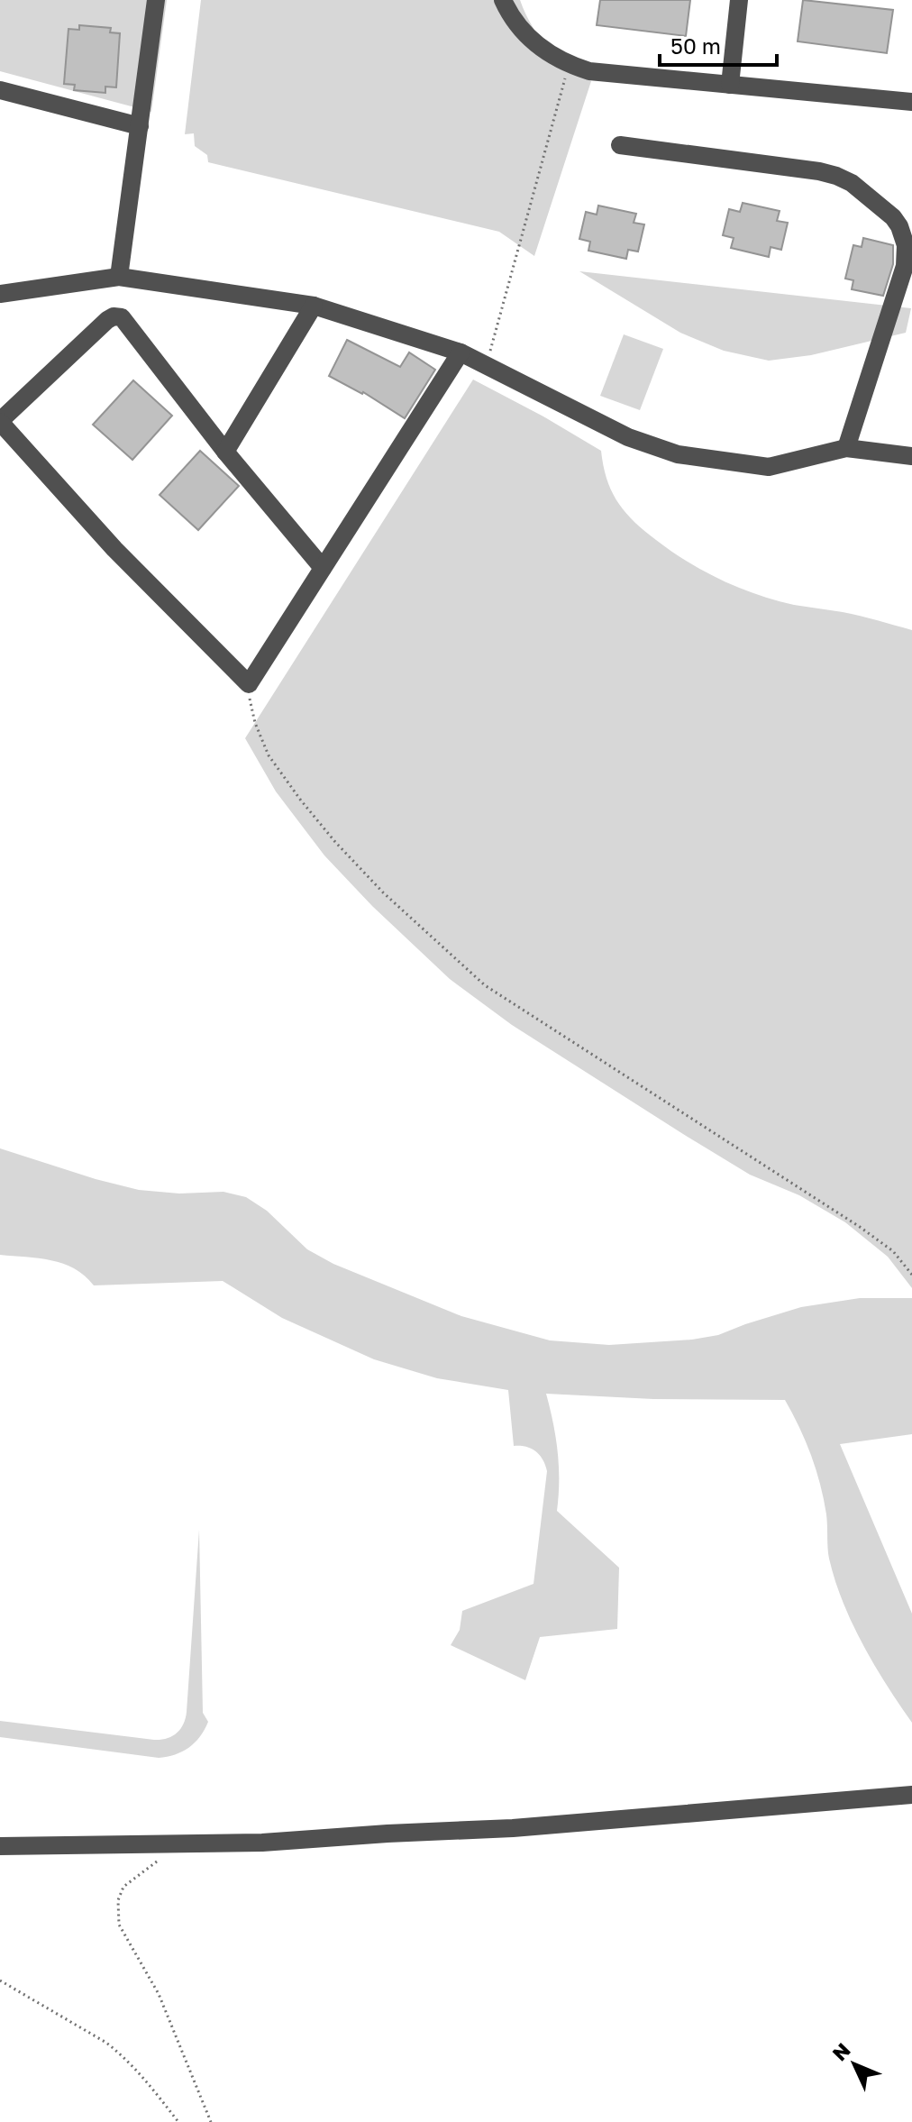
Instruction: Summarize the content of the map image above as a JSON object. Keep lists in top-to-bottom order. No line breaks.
{"scale_bar":"50 m","north":"top left"}
